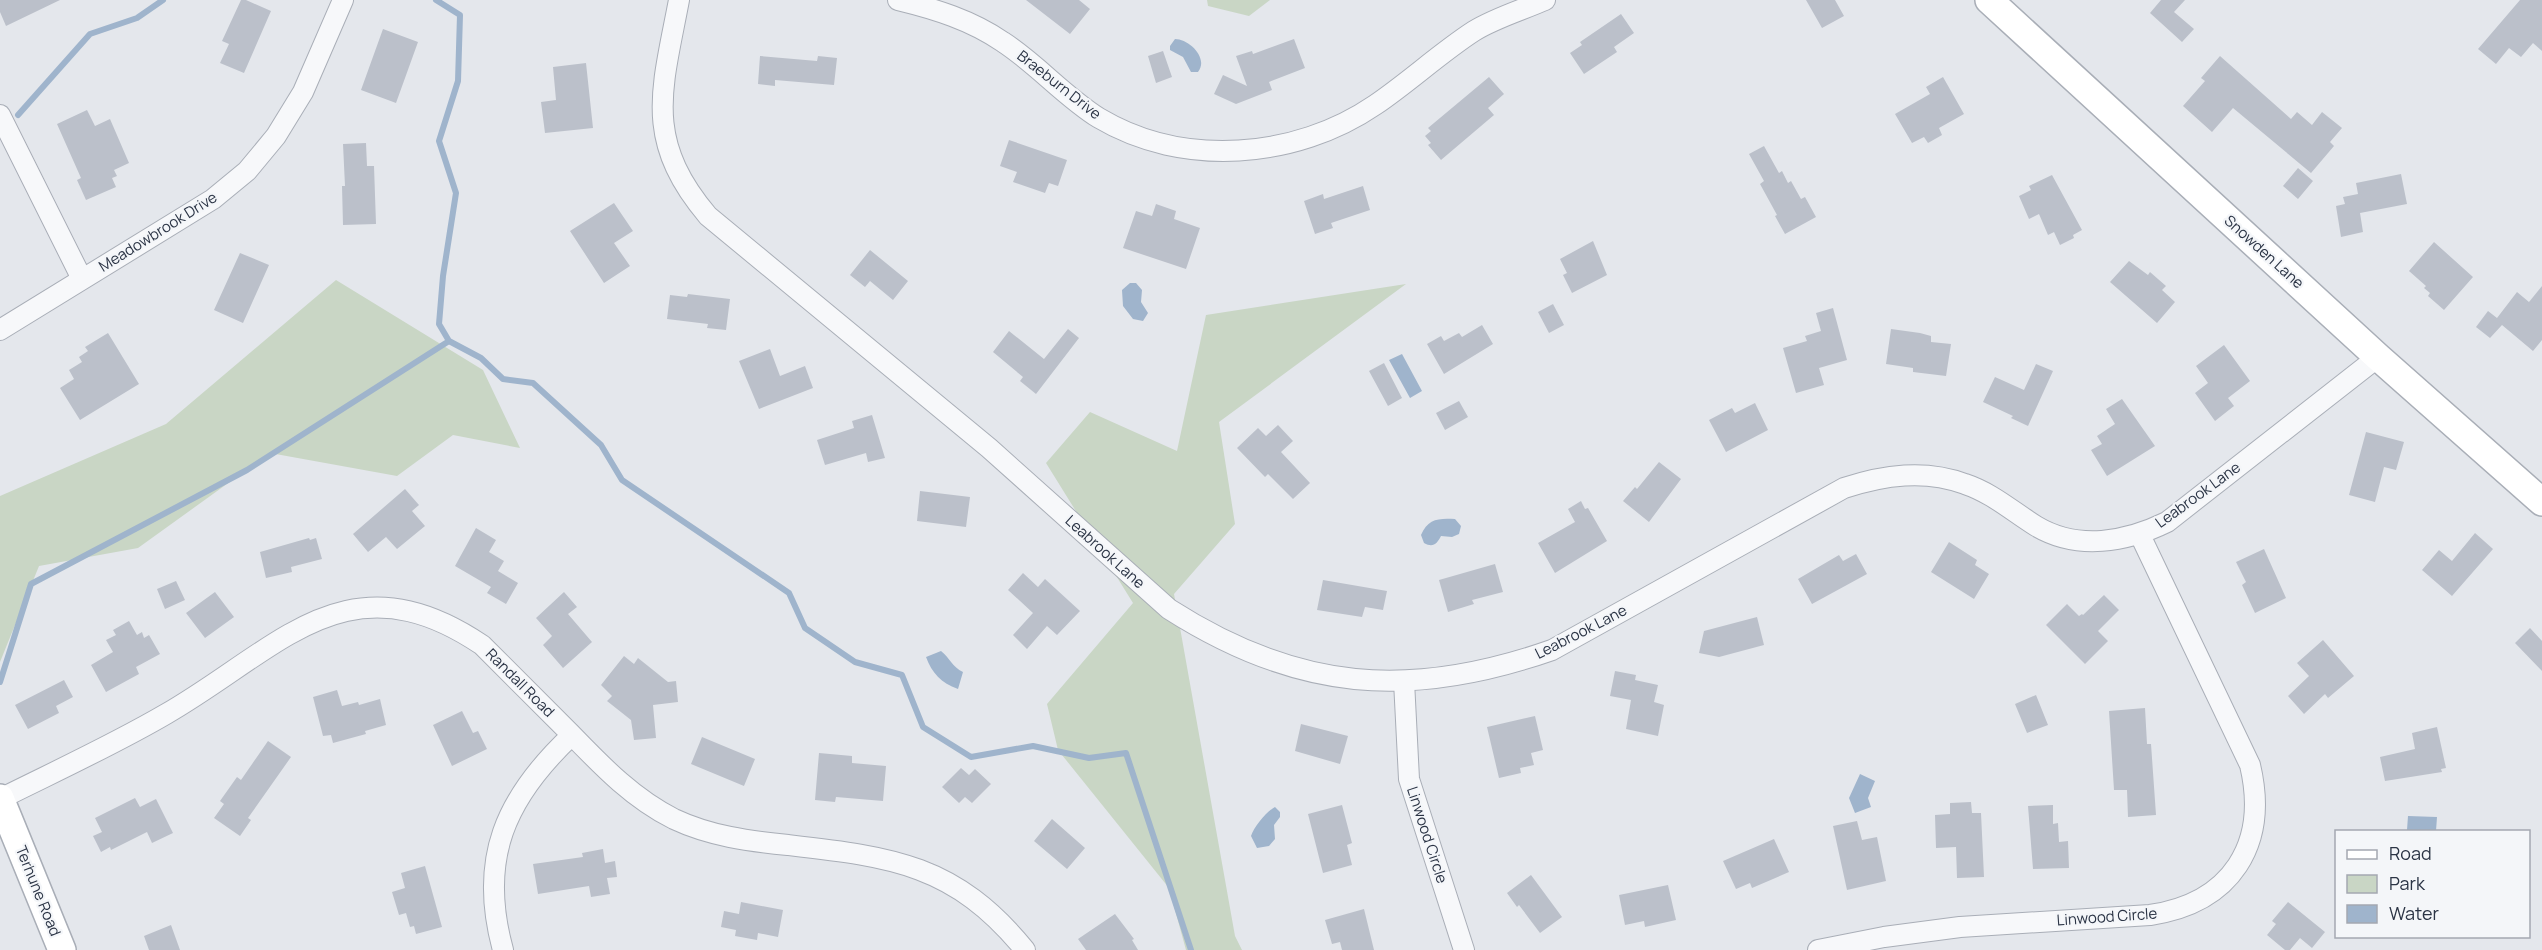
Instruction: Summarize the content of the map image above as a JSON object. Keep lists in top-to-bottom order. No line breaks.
{"streets":{"street":["Braeburn Drive","Meadowbrook Drive","Snowden Lane","Leabrook Lane","Randall Road","Linwood Circle","Terhune Road"]},"crossings":[["Snowden Lane","Leabrook Lane"],["Leabrook Lane","Linwood Circle"],["Randall Road","Terhune Road"]],"legend":["Road","Park","Water"]}
